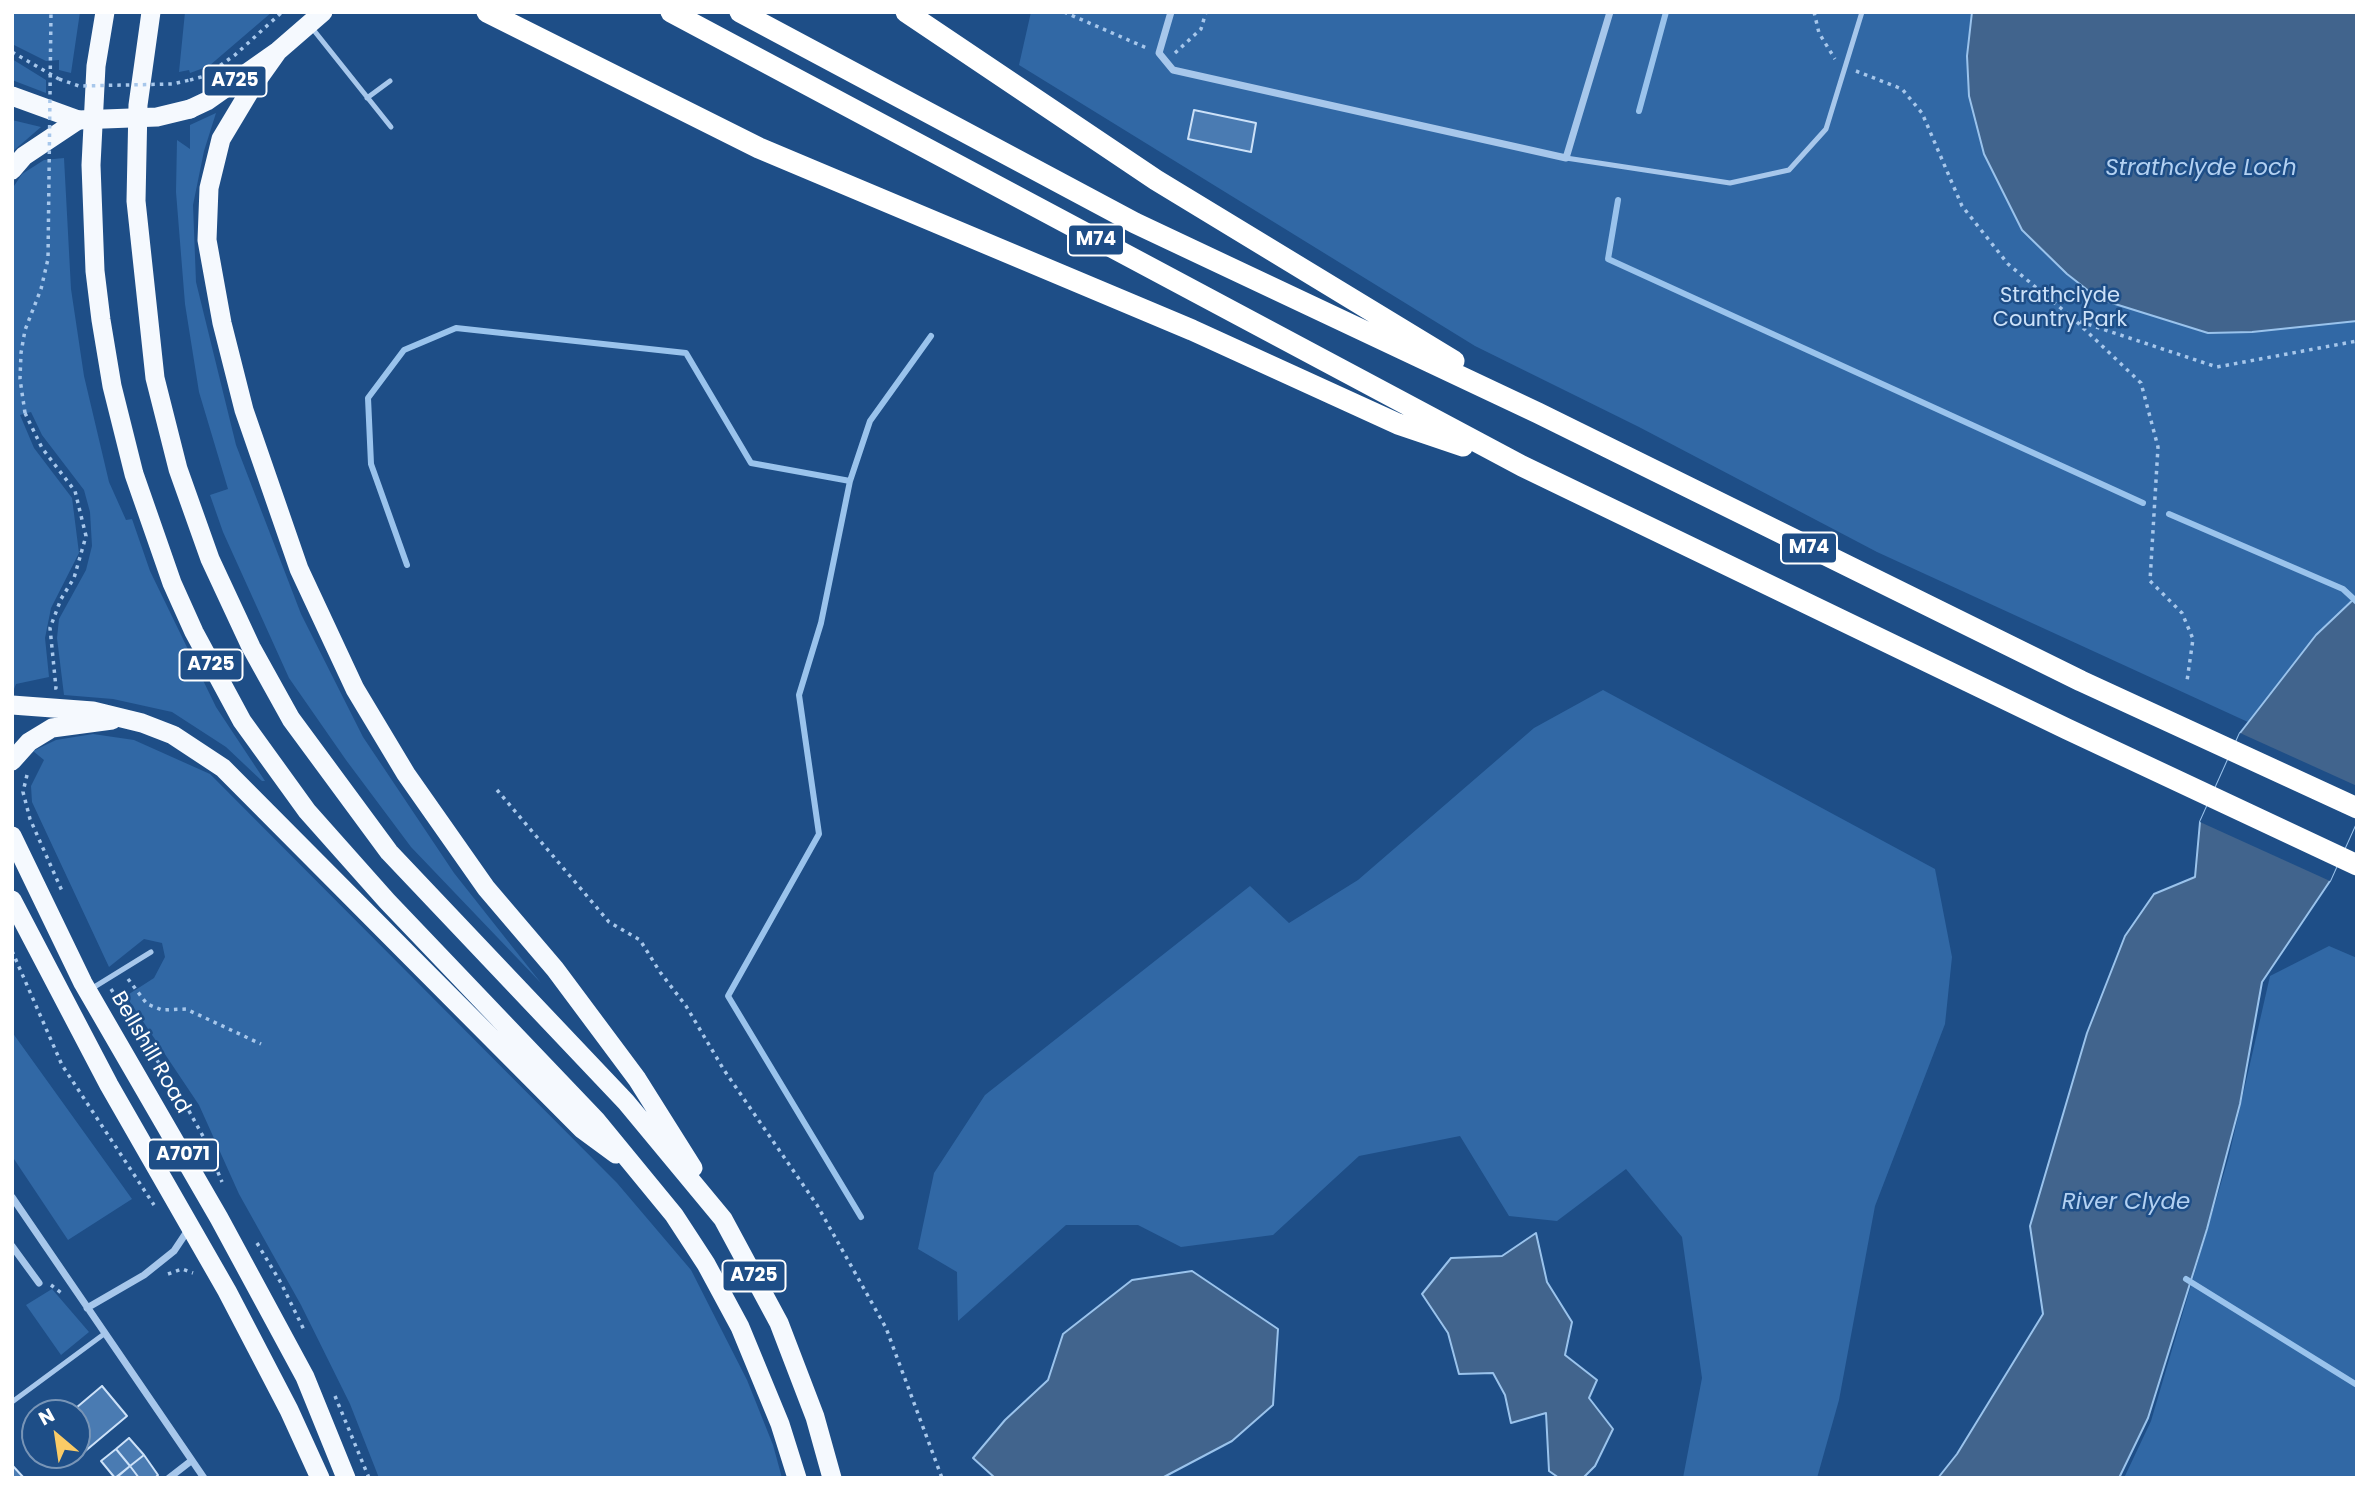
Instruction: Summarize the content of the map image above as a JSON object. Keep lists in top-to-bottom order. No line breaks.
{"streets":{"highway":["A725","M74","Bellshill Road","A7071"]},"water":["Strathclyde Loch","River Clyde"],"parks":["Strathclyde Country Park"],"north":"top left"}
